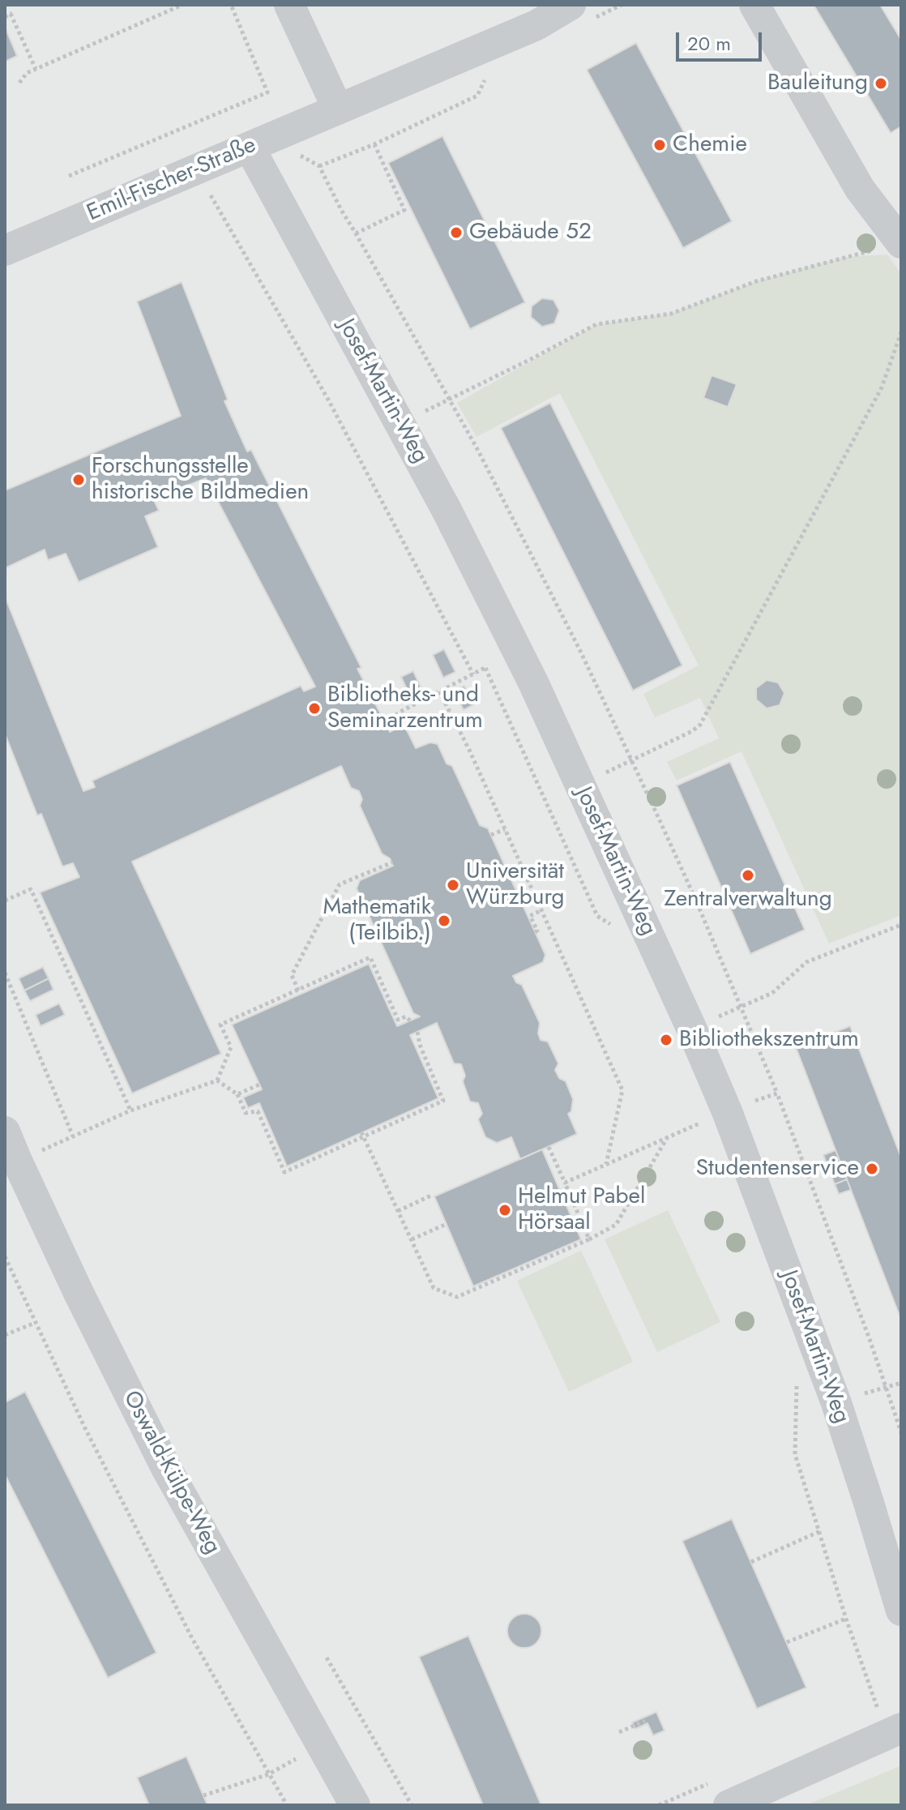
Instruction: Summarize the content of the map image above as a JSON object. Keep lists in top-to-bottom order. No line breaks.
{"streets":{"street":["Emil-Fischer-Straße","Josef-Martin-Weg","Oswald-Külpe-Weg"]},"crossings":[["Emil-Fischer-Straße","Josef-Martin-Weg"]],"places":["Bauleitung","Chemie","Gebäude 52","Forschungsstelle historische Bildmedien","Bibliotheks- und Seminarzentrum","Zentralverwaltung","Universität Würzburg","Mathematik (Teilbib.)","Bibliothekszentrum","Studentenservice","Helmut Pabel Hörsaal"],"scale_bar":"20 m"}
